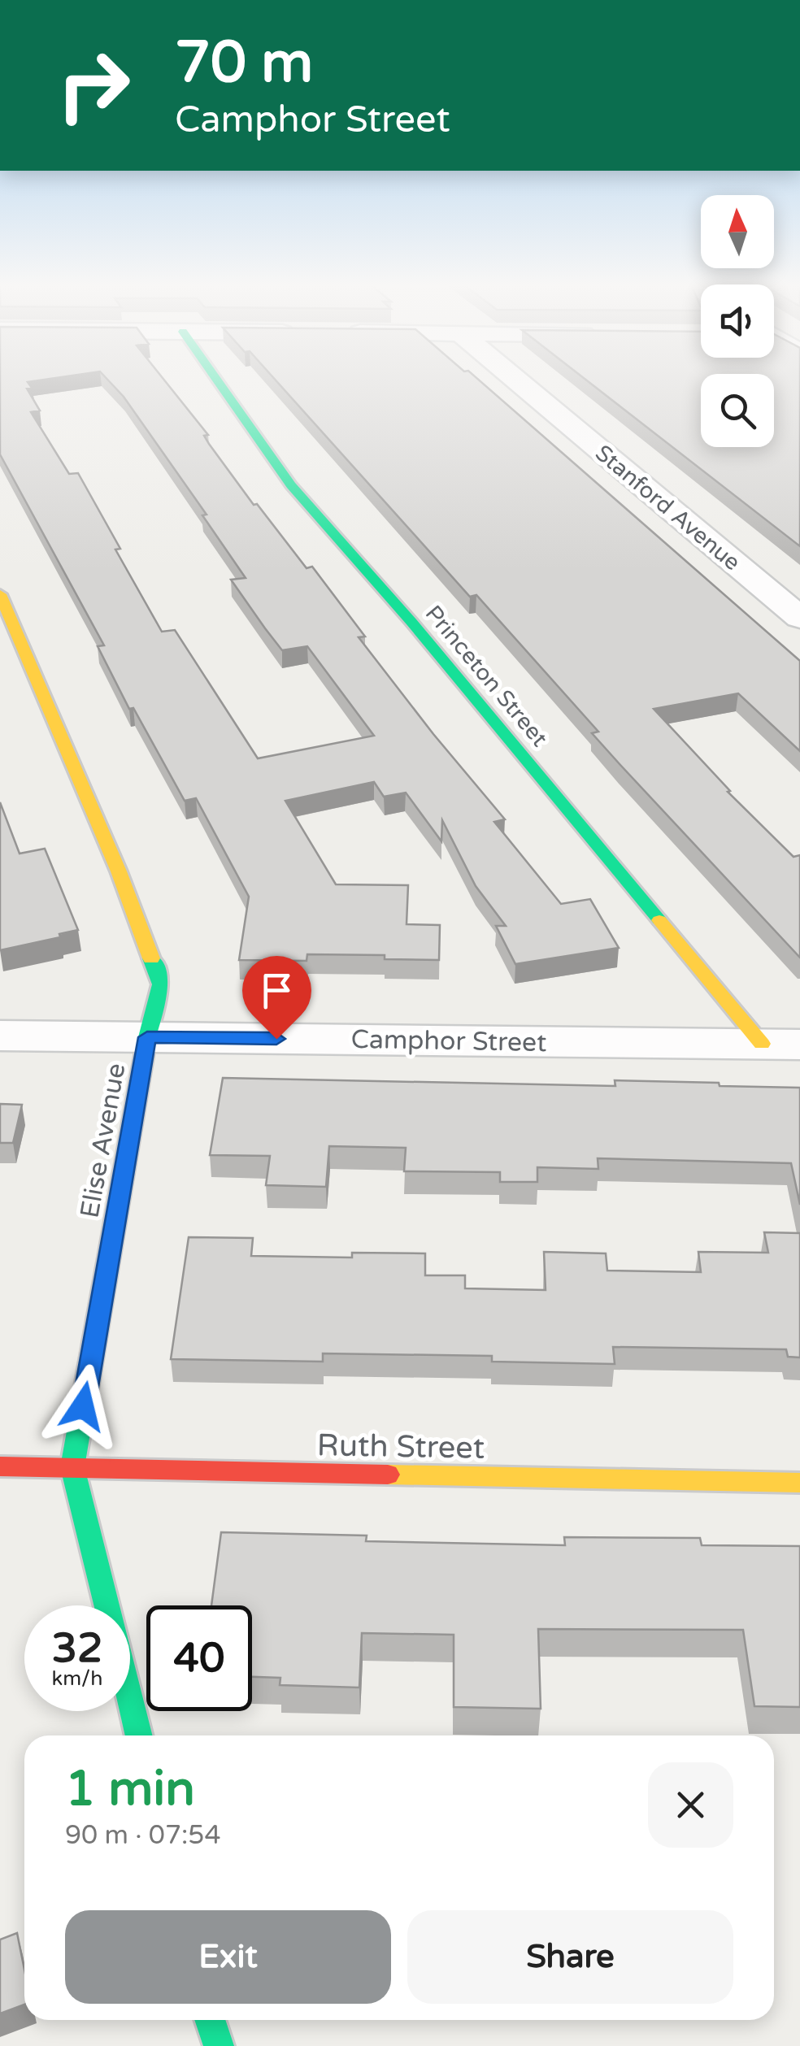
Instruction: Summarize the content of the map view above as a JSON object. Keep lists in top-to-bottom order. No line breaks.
{"streets":{"street":["Stanford Avenue","Princeton Street","Camphor Street","Elise Avenue","Ruth Street"]},"crossings":[["Princeton Street","Camphor Street"],["Camphor Street","Elise Avenue"],["Elise Avenue","Ruth Street"]],"north":"top","page":{"turn":["70 m","Camphor Street"],"speed":"32 km/h","limit":"40","heading":["1 min","90 m · 07:54"],"buttons":["Exit","Share"]}}
